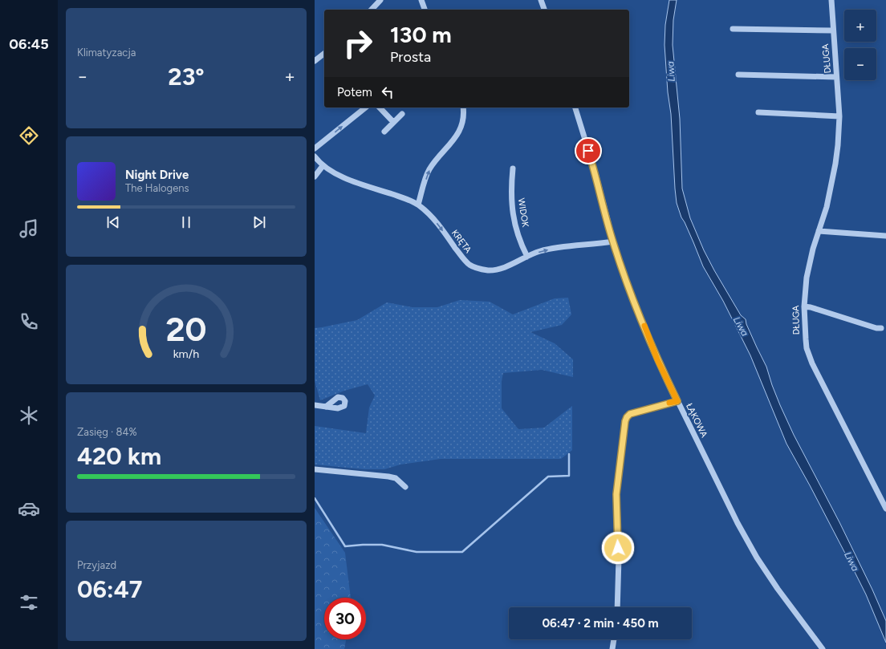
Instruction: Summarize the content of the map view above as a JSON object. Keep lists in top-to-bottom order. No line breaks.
{"streets":{"street":["DŁUGA","WIDOK","KRĘTA","ŁĄKOWA"]},"crossings":[["WIDOK","KRĘTA"],["KRĘTA","ŁĄKOWA"]],"one_way":["KRĘTA"],"water":["Liwa"],"page":{"tabs":"06:45","tile":["Klimatyzacja",["Zasięg · 84%","420 km"],["Przyjazd","06:47"]],"map_buttons":["+","−"],"turn":["130 m","Prosta"],"heat":["−","23°","+"],"then":"Potem","song":["Night Drive","The Halogens"],"limit":"30","trip":"06:47 · 2 min · 450 m","gauge":["20","km/h"]}}
